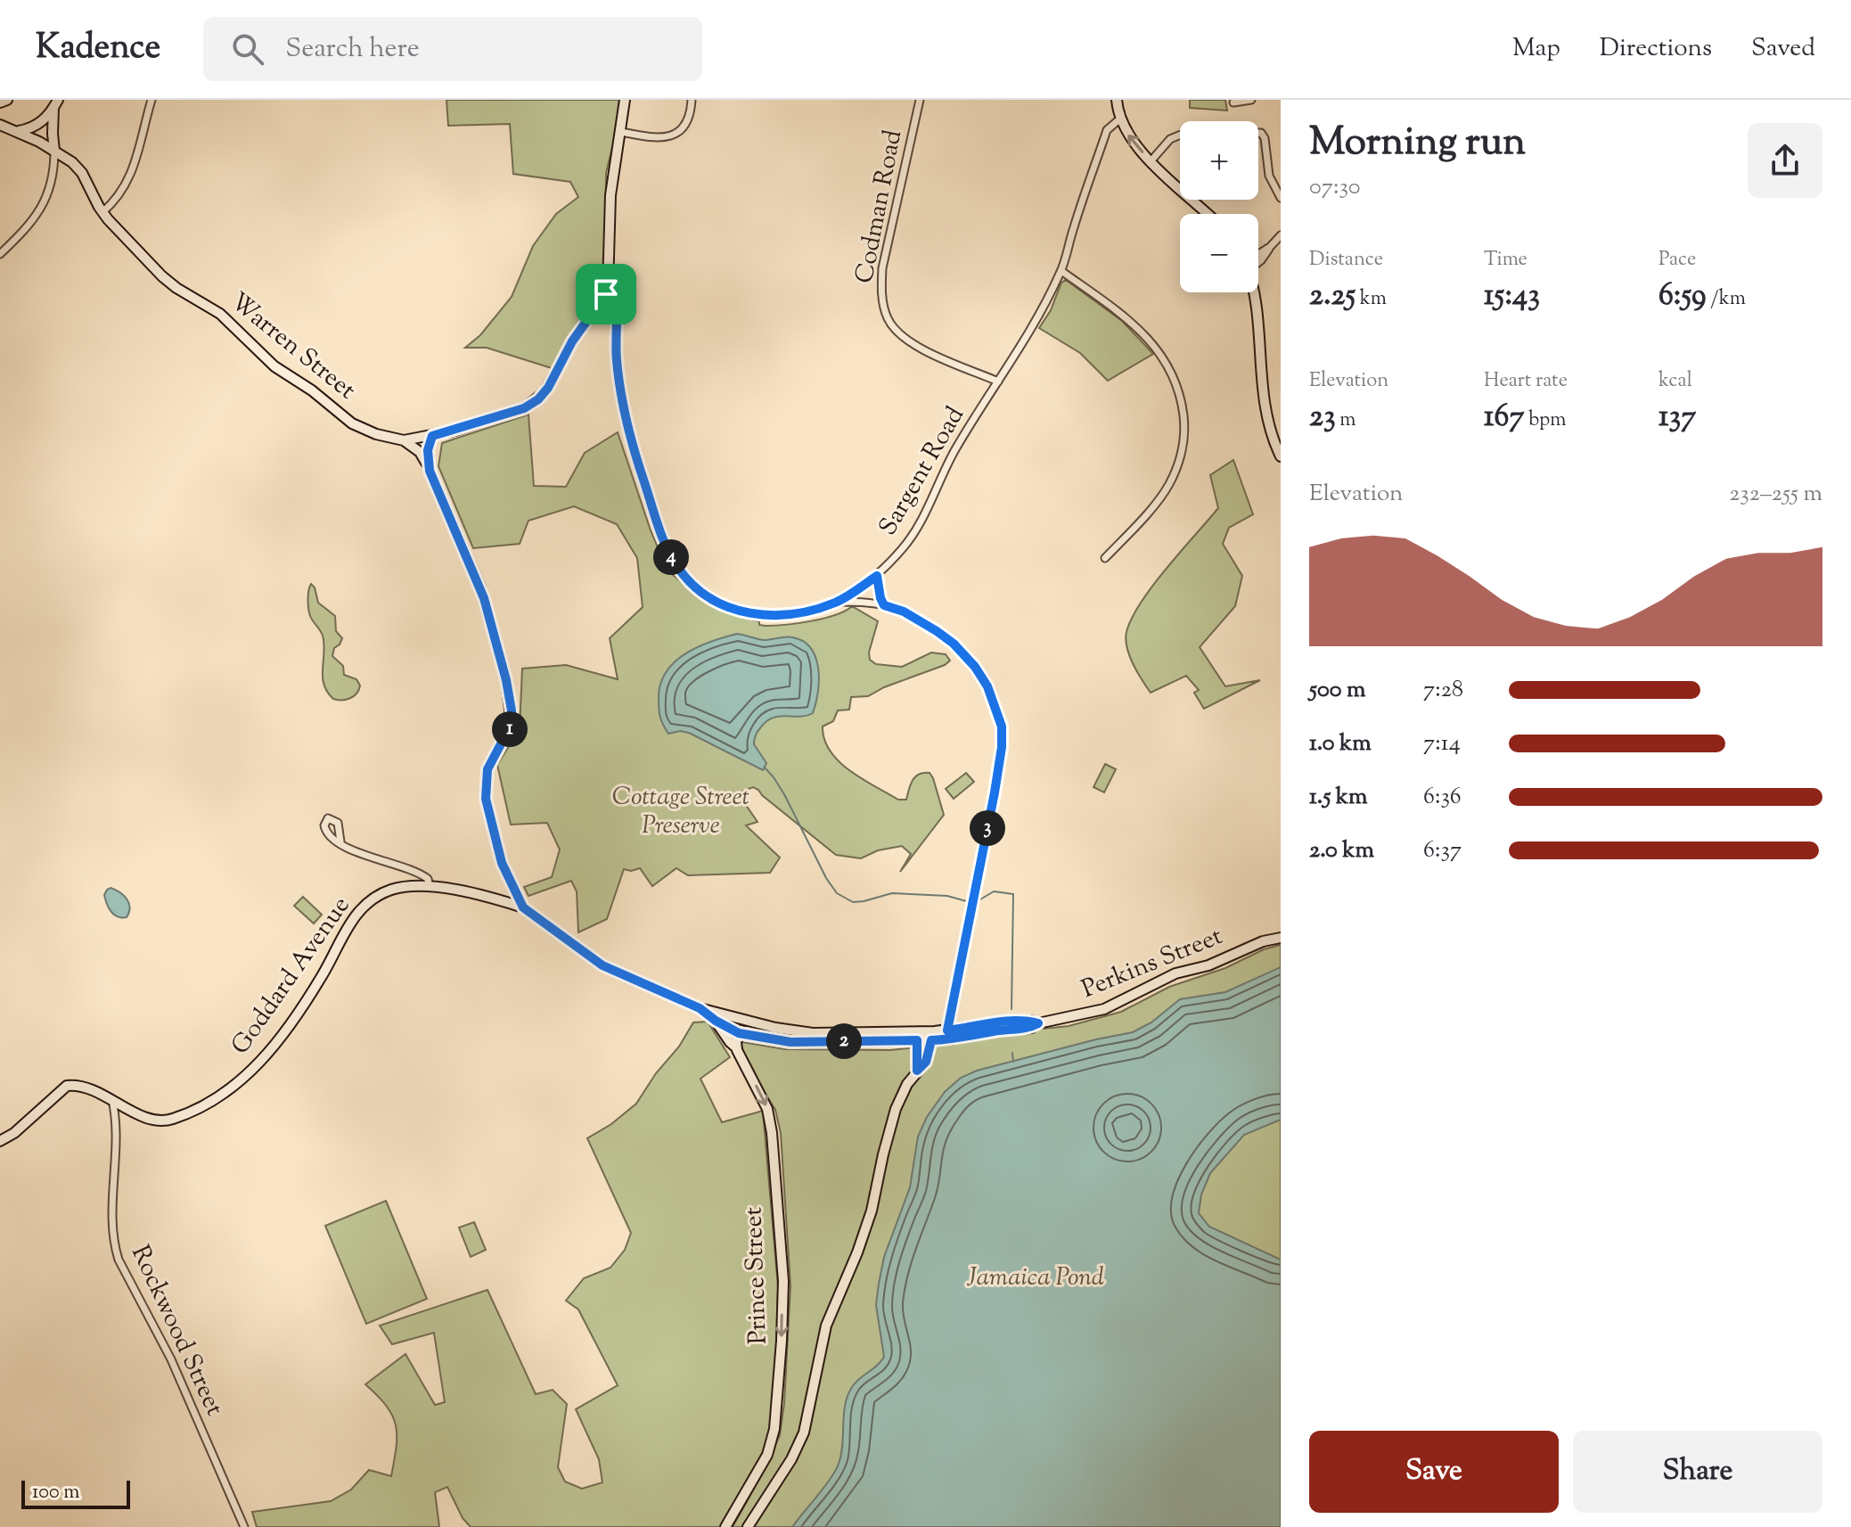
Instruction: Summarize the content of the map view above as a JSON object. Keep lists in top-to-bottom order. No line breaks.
{"streets":{"main road":["Warren Street","Perkins Street","Goddard Avenue","Prince Street"],"street":["Codman Road","Sargent Road","Rockwood Street"]},"crossings":[["Codman Road","Sargent Road"],["Warren Street","Sargent Road"],["Perkins Street","Goddard Avenue"],["Perkins Street","Prince Street"],["Goddard Avenue","Rockwood Street"]],"parks":["Cottage Street Preserve","Jamaica Pond"],"scale_bar":"100 m","page":{"header":"Kadence","search":"Search here","nav":["Map","Directions","Saved"],"heading":["Morning run","07:30"],"map_buttons":["+","−"],"stats":[["Distance","2.25 km"],["Time","15:43"],["Pace","6:59 /km"],["Elevation","23 m"],["Heart rate","167 bpm"],["kcal","137"]],"chart":["Elevation","232–255 m"],"pins":["4","1","3","2"],"list":[{"name":"500 m","note":"7:28"},{"name":"1.0 km","note":"7:14"},{"name":"1.5 km","note":"6:36"},{"name":"2.0 km","note":"6:37"}],"buttons":["Save","Share"],"scale":"100 m"}}
